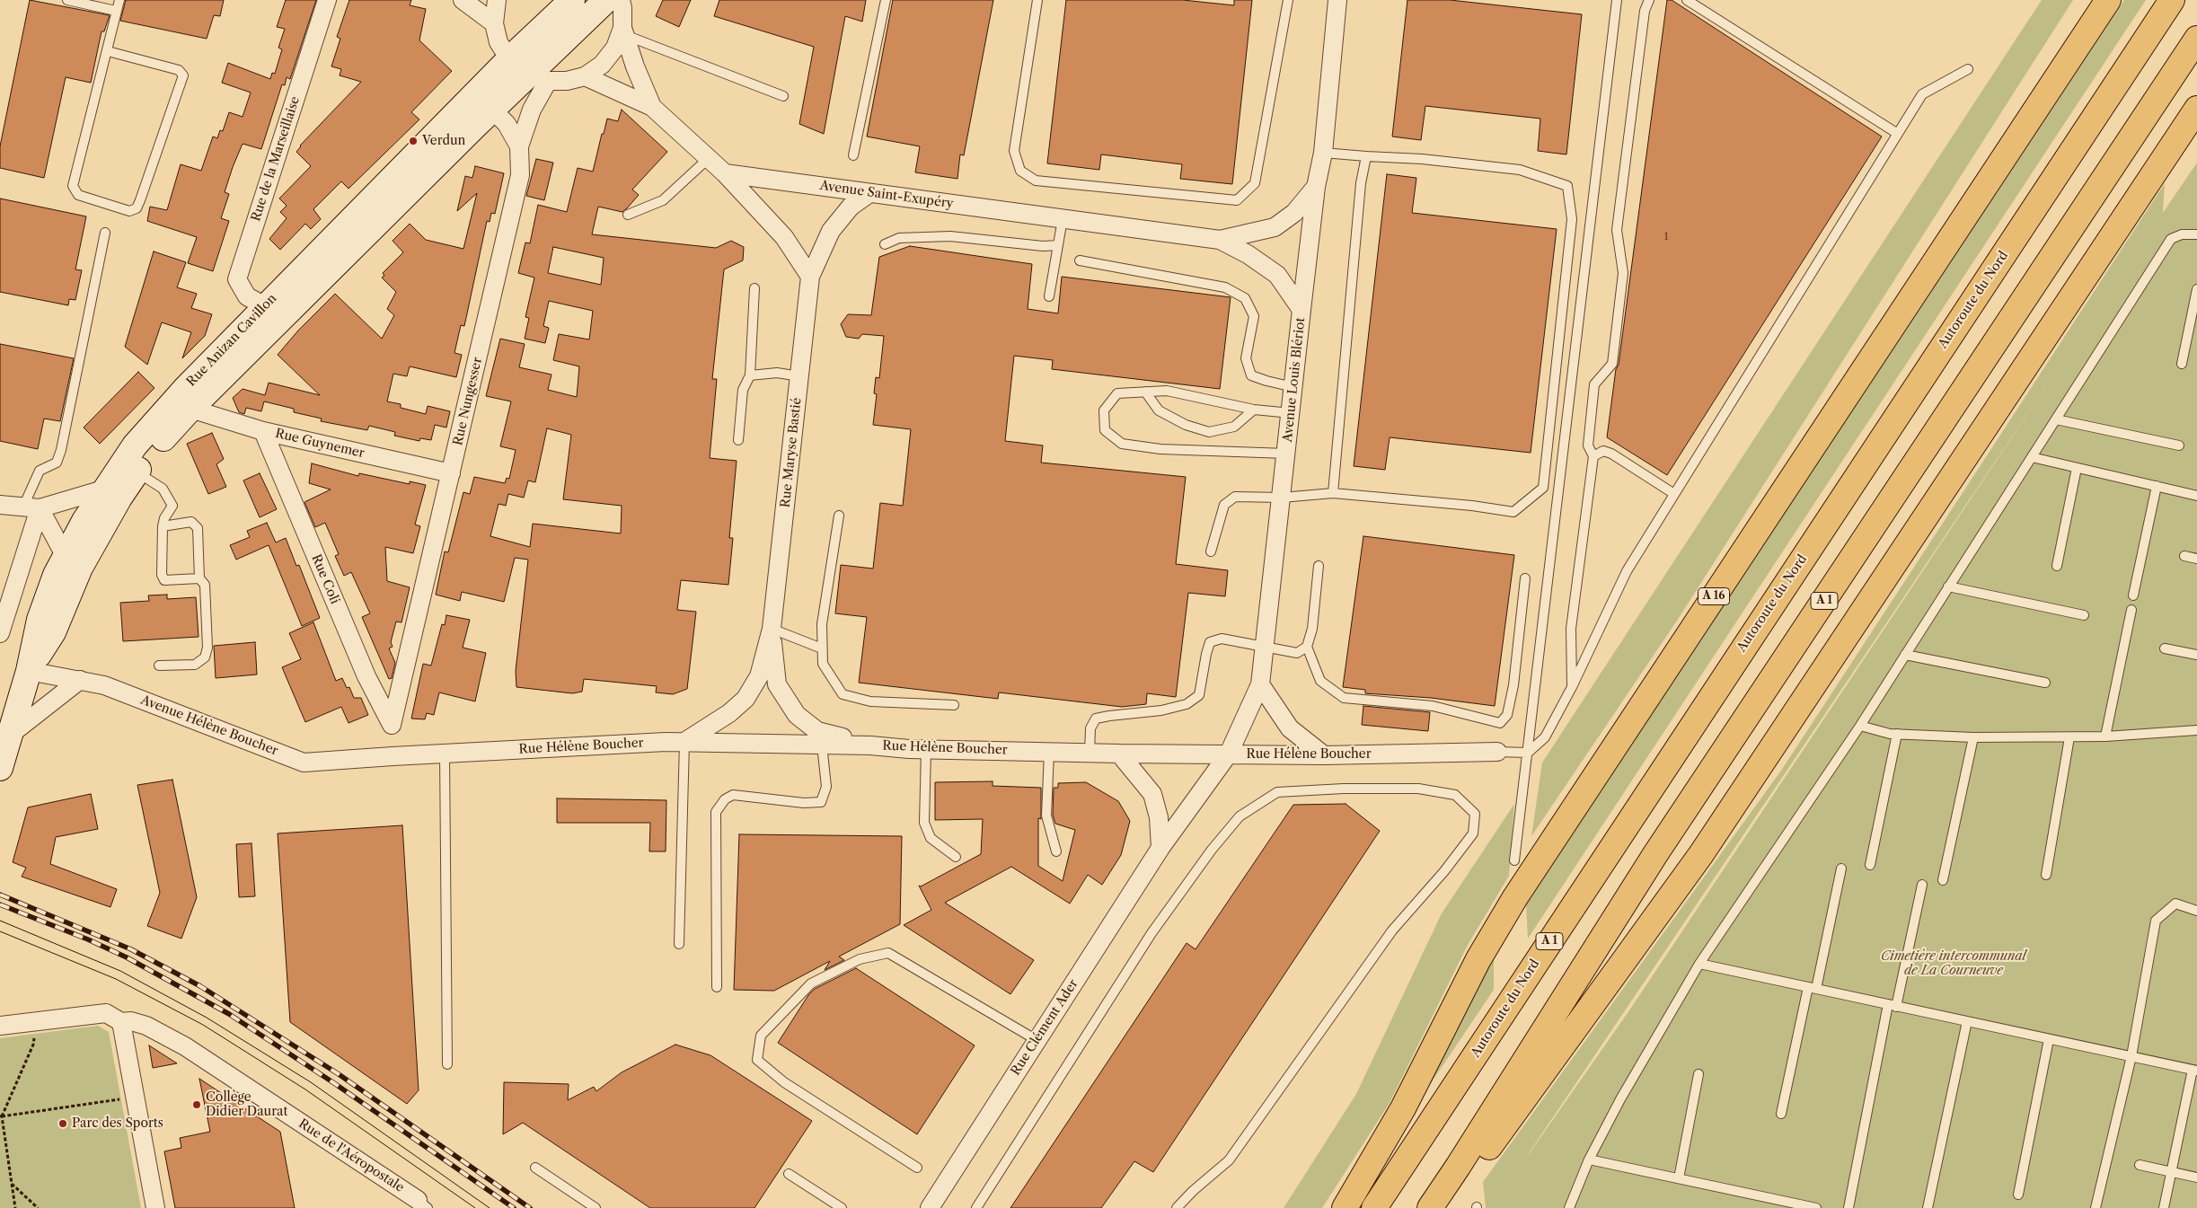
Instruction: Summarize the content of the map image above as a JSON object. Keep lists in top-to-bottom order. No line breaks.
{"streets":{"highway":["Autoroute du Nord","A 16","A 1"],"main road":["Rue Anizan Cavillon"],"street":["Rue de la Marseillaise","Avenue Saint-Exupéry","Avenue Louis Blériot","Rue Nungesser","Rue Guynemer","Rue Maryse Bastié","Rue Coli","Avenue Hélène Boucher","Rue Hélène Boucher","Rue Clément Ader","Rue de l'Aéropostale"]},"crossings":[["Rue de la Marseillaise","Rue Anizan Cavillon"],["Avenue Saint-Exupéry","Avenue Louis Blériot"],["Avenue Saint-Exupéry","Rue Maryse Bastié"],["Rue Anizan Cavillon","Rue Nungesser"],["Rue Anizan Cavillon","Rue Guynemer"],["Rue Anizan Cavillon","Avenue Hélène Boucher"],["Avenue Louis Blériot","Rue Hélène Boucher"],["Avenue Louis Blériot","Rue Clément Ader"],["Rue Nungesser","Rue Guynemer"],["Rue Nungesser","Rue Coli"],["Rue Guynemer","Rue Coli"],["Rue Maryse Bastié","Rue Hélène Boucher"],["Avenue Hélène Boucher","Rue Hélène Boucher"],["Rue Hélène Boucher","Rue Clément Ader"]],"parks":["Cimetière intercommunal de La Courneuve"],"places":["Verdun","Collège Didier Daurat","Parc des Sports"],"house_numbers":["1"]}
